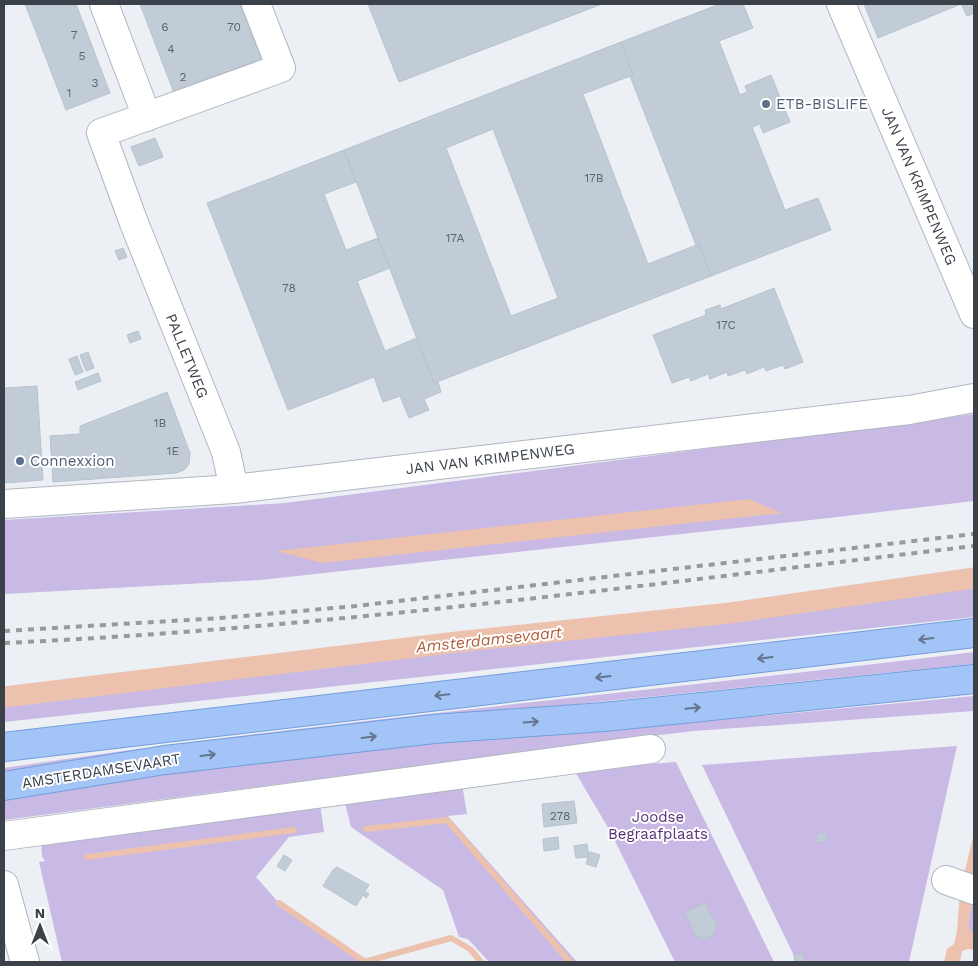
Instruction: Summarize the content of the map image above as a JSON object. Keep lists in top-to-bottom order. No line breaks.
{"streets":{"main road":["AMSTERDAMSEVAART"],"street":["JAN VAN KRIMPENWEG","PALLETWEG"]},"crossings":[["JAN VAN KRIMPENWEG","PALLETWEG"]],"water":["Amsterdamsevaart"],"parks":["Joodse Begraafplaats"],"places":["ETB-BISLIFE","Connexxion"],"house_numbers":["6","70","7","4","5","2","3","1","17B","17A","78","17C","1B","1E","278"],"north":"top"}
